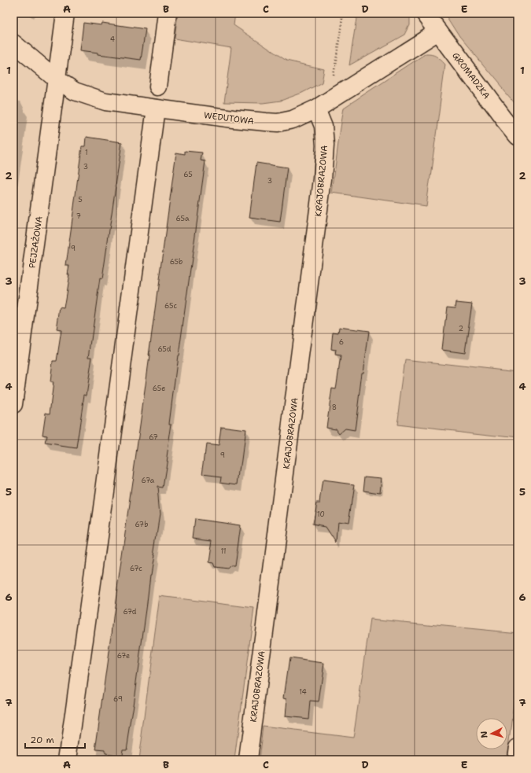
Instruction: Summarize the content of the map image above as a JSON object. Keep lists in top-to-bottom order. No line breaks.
{"streets":{"street":["GROMADZKA","WEDUTOWA","KRAJOBRAZOWA","PEJZAŻOWA"]},"crossings":[["GROMADZKA","WEDUTOWA"],["WEDUTOWA","KRAJOBRAZOWA"],["WEDUTOWA","PEJZAŻOWA"]],"house_numbers":["4","1","3","65","3","5","7","65a","9","65b","65c","2","6","65d","65e","8","67","9","67a","10","67b","11","67c","67d","67e","14","69"],"scale_bar":"20 m","north":"left","grid":{"columns":["A","B","C","D","E"],"rows":["1","2","3","4","5","6","7"]}}
